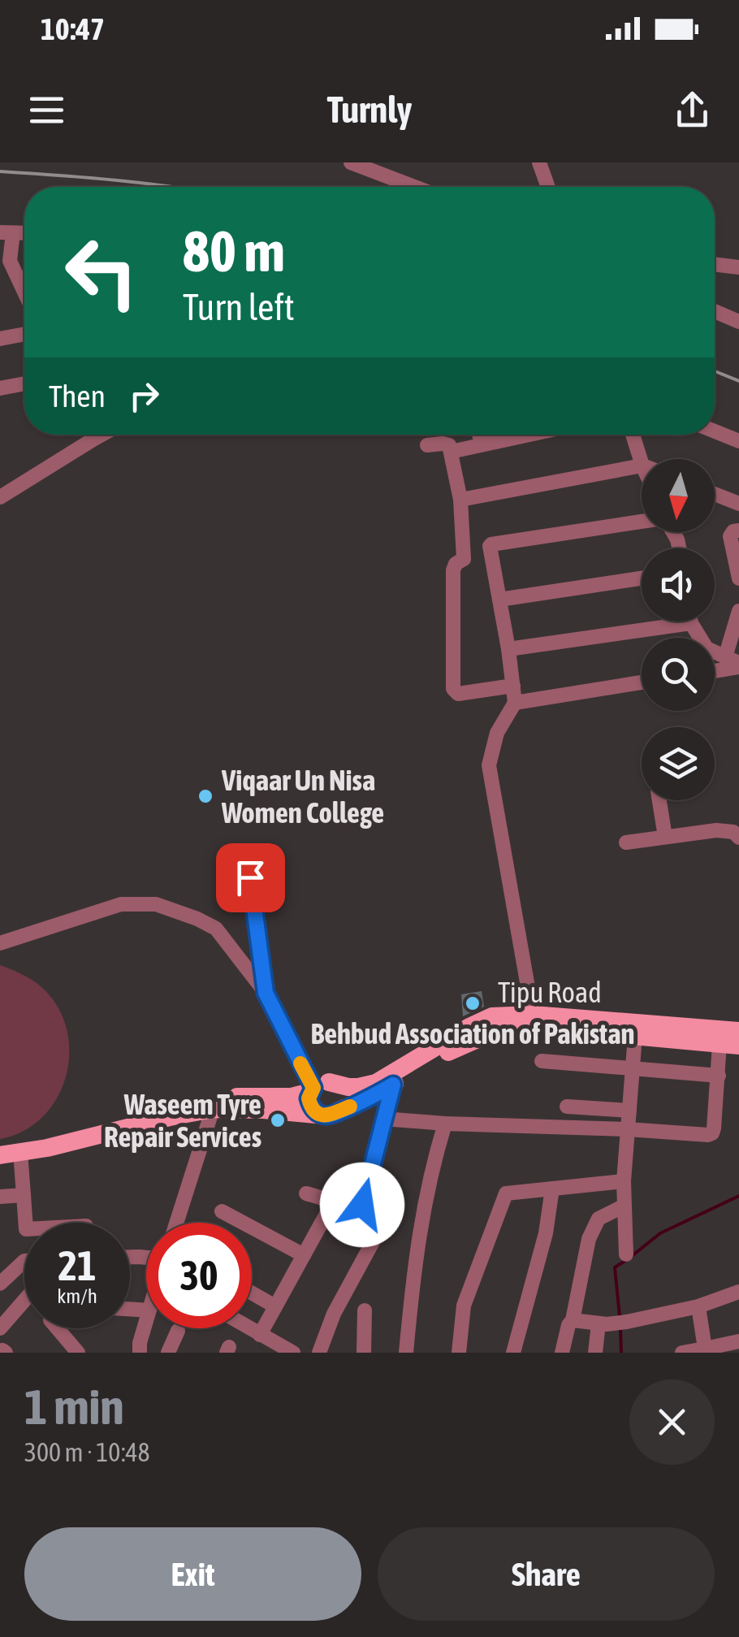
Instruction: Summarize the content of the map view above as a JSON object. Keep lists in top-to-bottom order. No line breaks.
{"streets":{"main road":["Tipu Road"]},"places":["Viqaar Un Nisa Women College","Behbud Association of Pakistan","Waseem Tyre Repair Services"],"north":"bottom","page":{"status":"10:47","header":"Turnly","turn":["80 m","Turn left"],"then":"Then","speed":"21 km/h","limit":"30","heading":["1 min","300 m · 10:48"],"buttons":["Exit","Share"]}}
